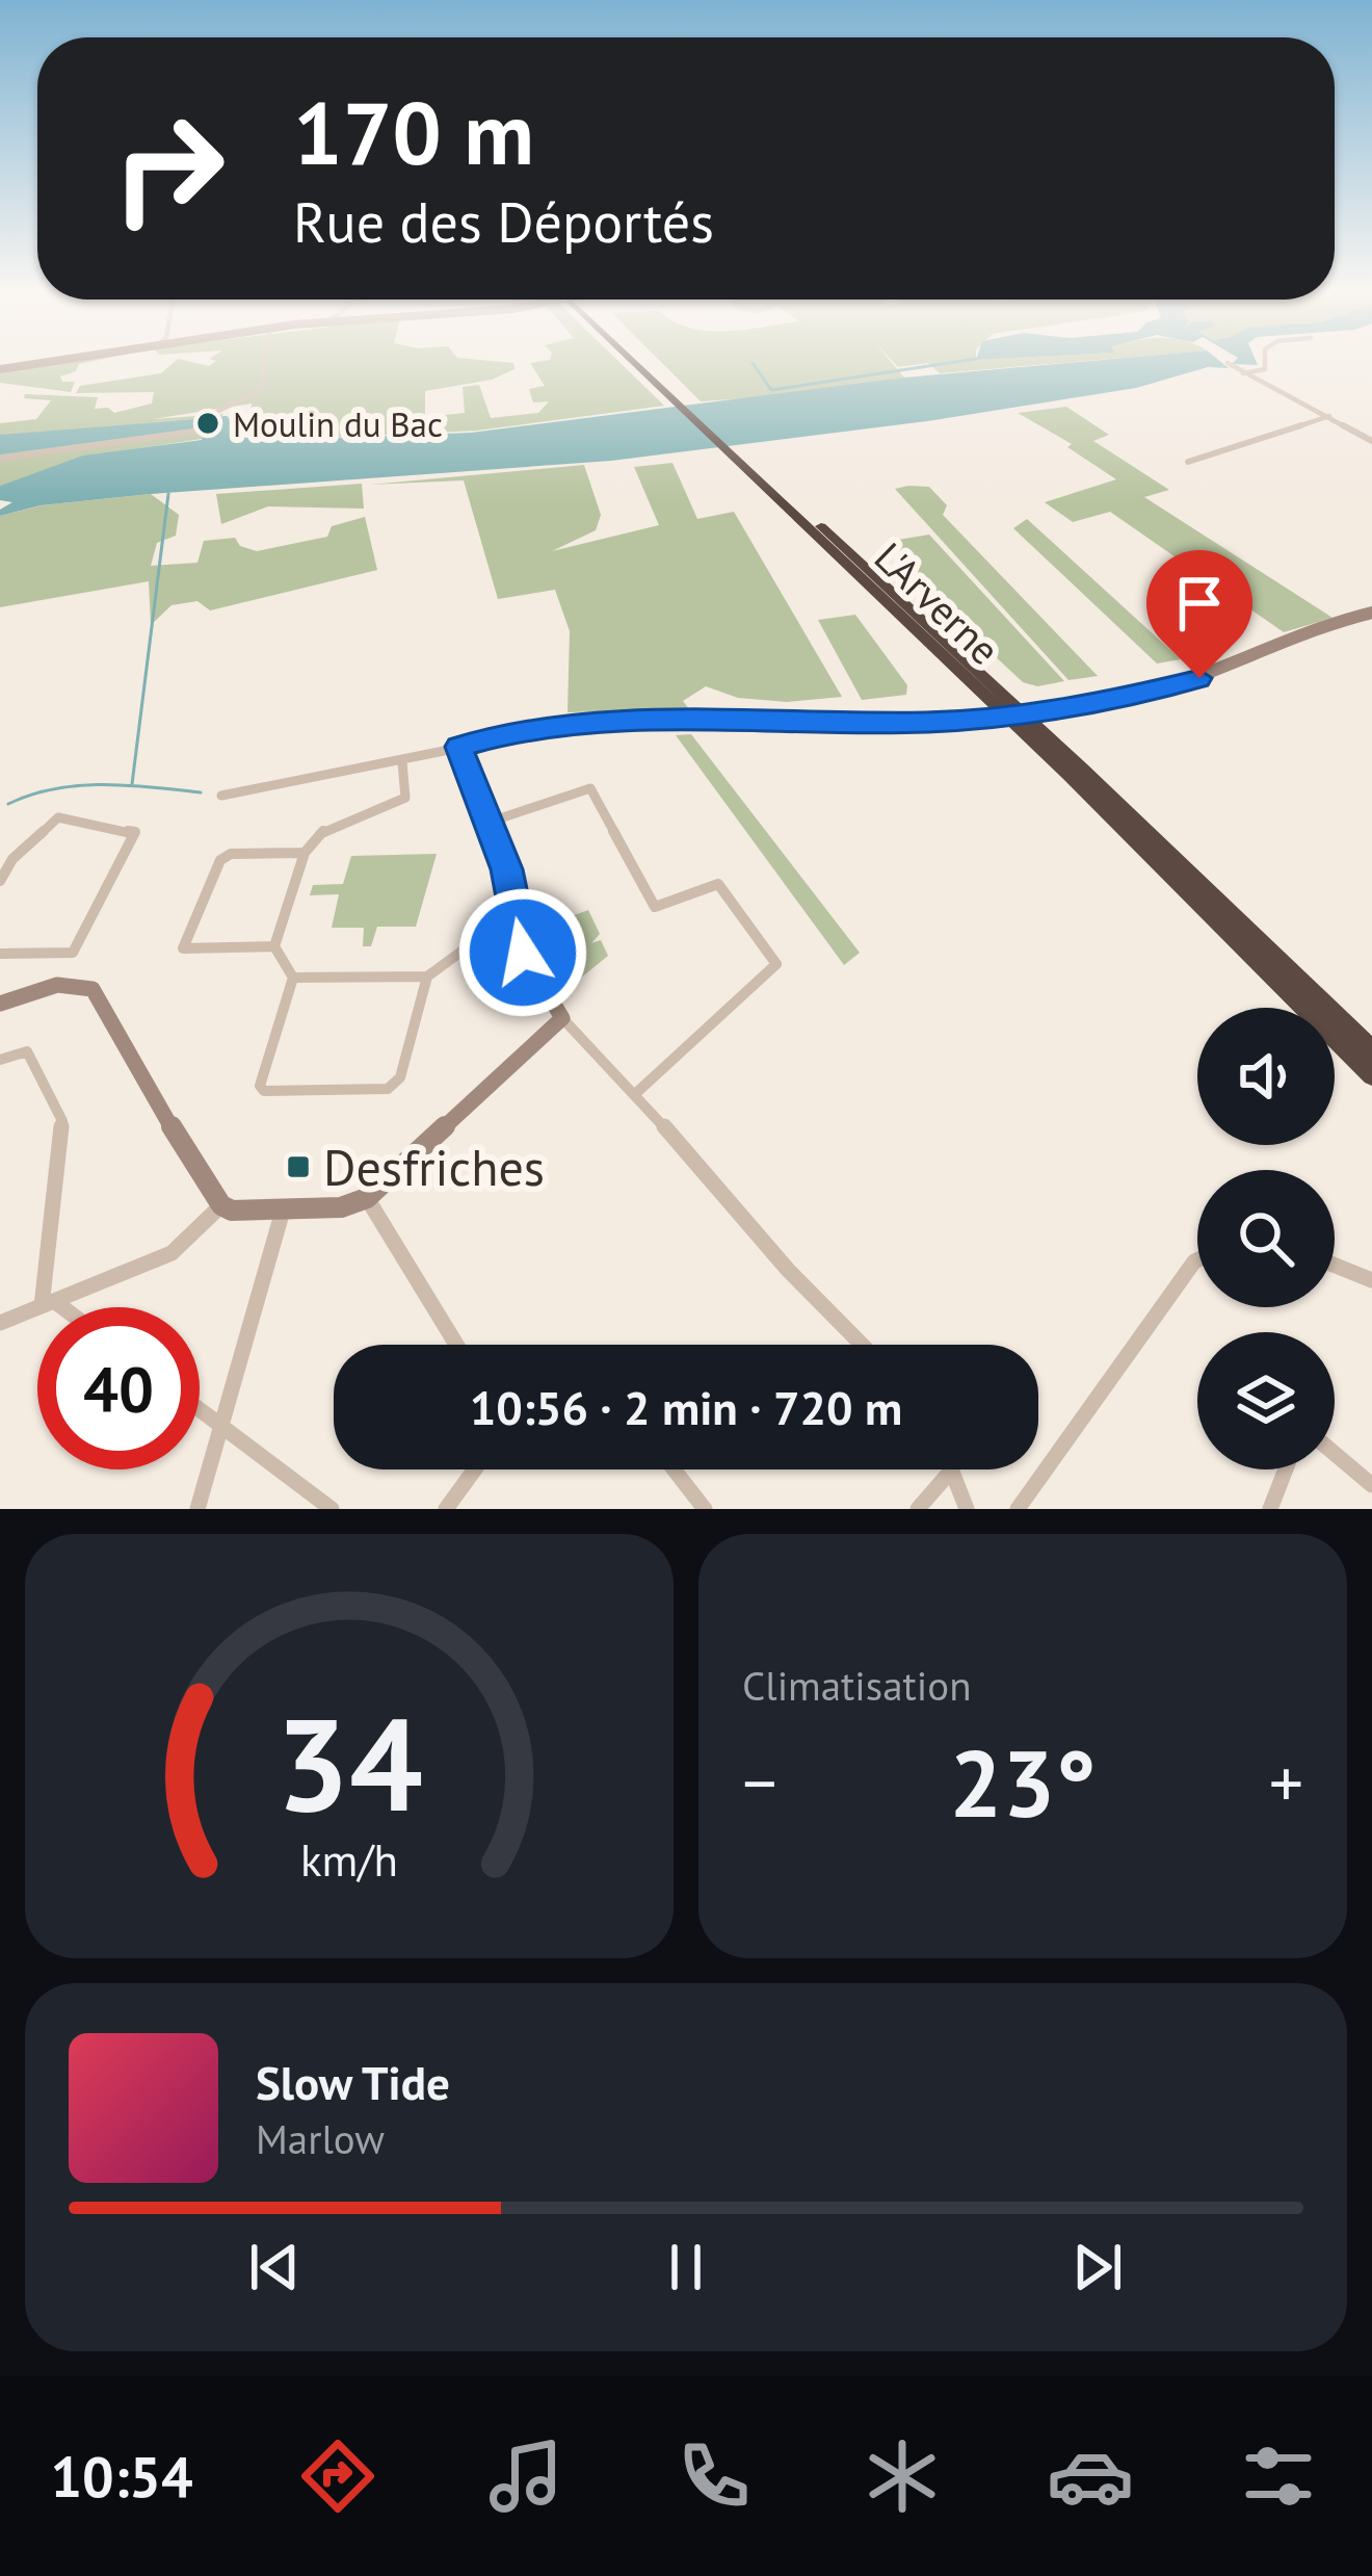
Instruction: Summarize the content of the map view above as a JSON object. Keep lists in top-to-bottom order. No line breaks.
{"streets":{"highway":["L'Arverne"]},"places":{"other":["Moulin du Bac"],"transit":["Desfriches"]},"page":{"turn":["170 m","Rue des Déportés"],"limit":"40","trip":"10:56 · 2 min · 720 m","tile":"Climatisation","heat":["−","23°","+"],"song":["Slow Tide","Marlow"],"tabs":"10:54","gauge":["34","km/h"]}}
